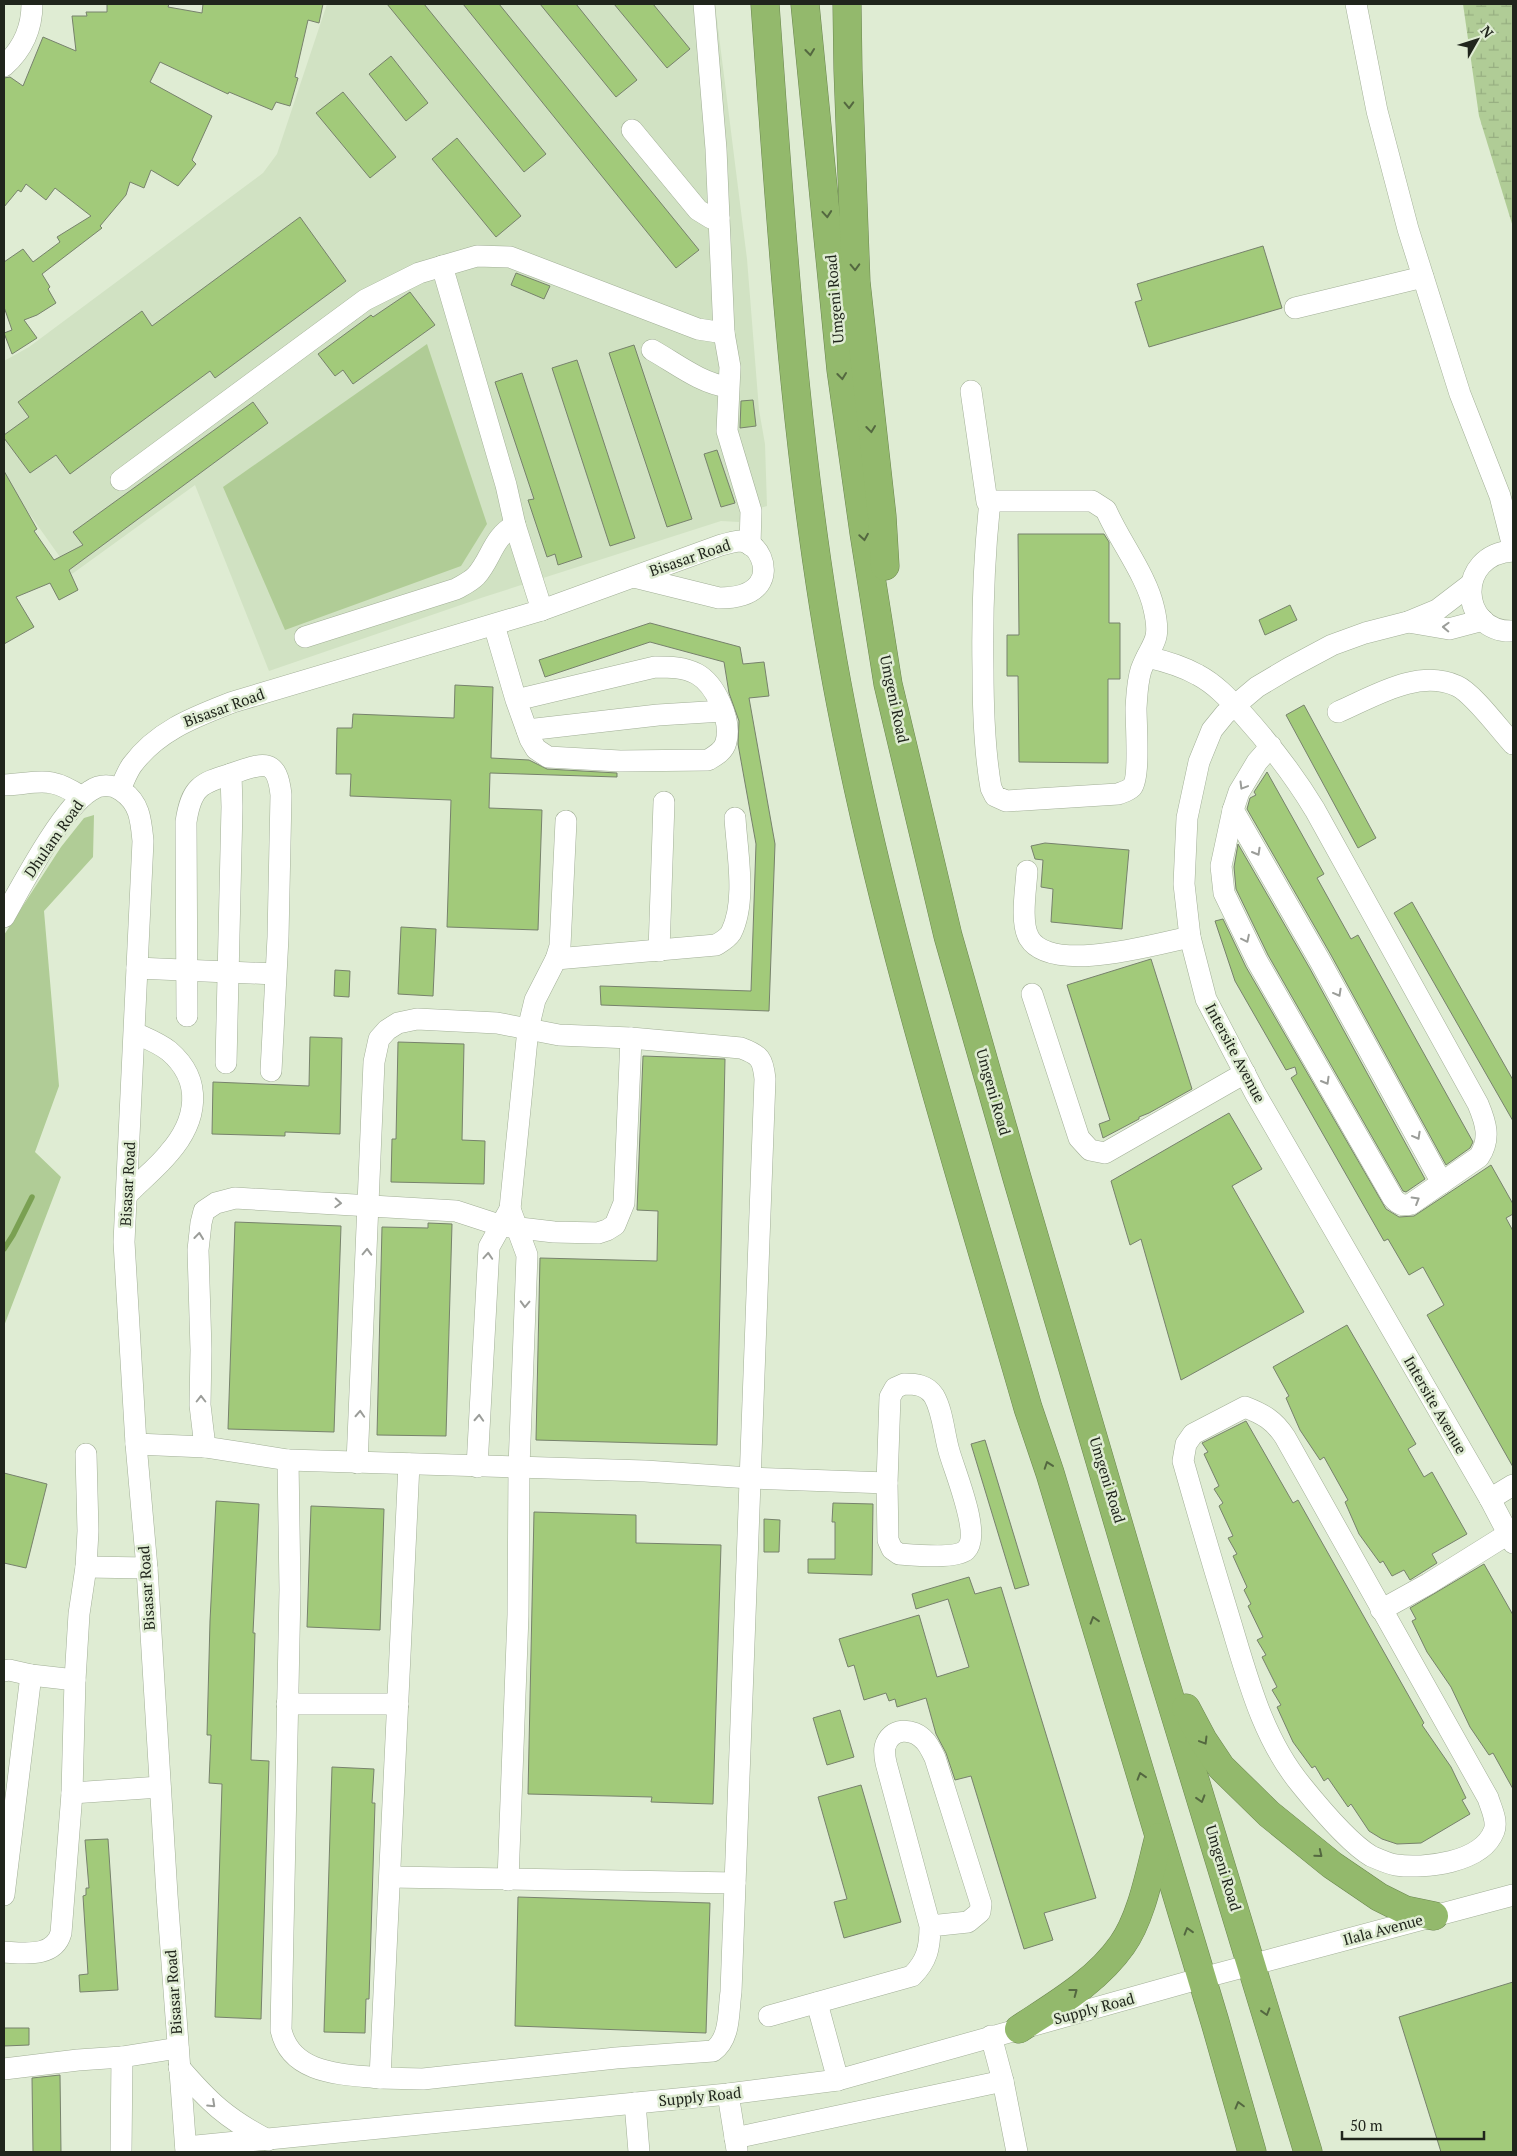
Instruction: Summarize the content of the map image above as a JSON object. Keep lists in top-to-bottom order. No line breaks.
{"streets":{"highway":["Umgeni Road"],"street":["Bisasar Road","Dhulam Road","Intersite Avenue","Ilala Avenue","Supply Road"]},"crossings":[["Umgeni Road","Ilala Avenue"],["Bisasar Road","Dhulam Road"],["Bisasar Road","Supply Road"],["Ilala Avenue","Supply Road"]],"scale_bar":"50 m","north":"top right"}
